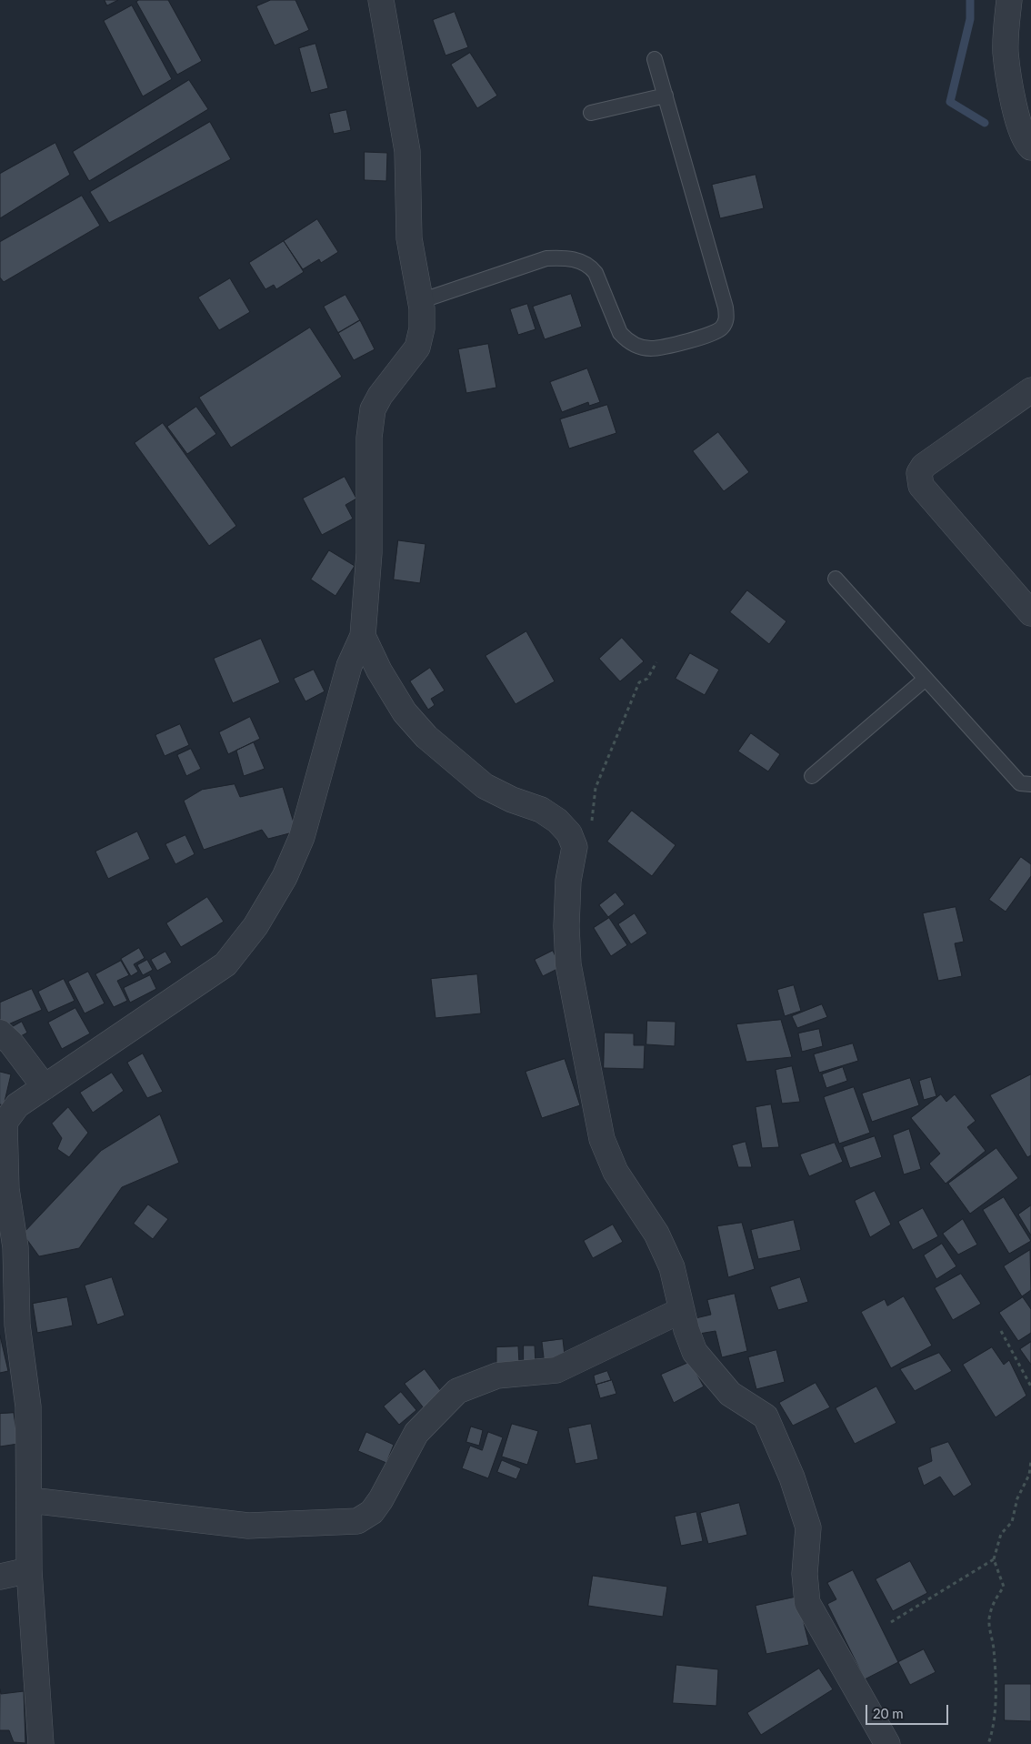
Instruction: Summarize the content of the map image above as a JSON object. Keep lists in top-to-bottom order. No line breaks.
{"scale_bar":"20 m"}
